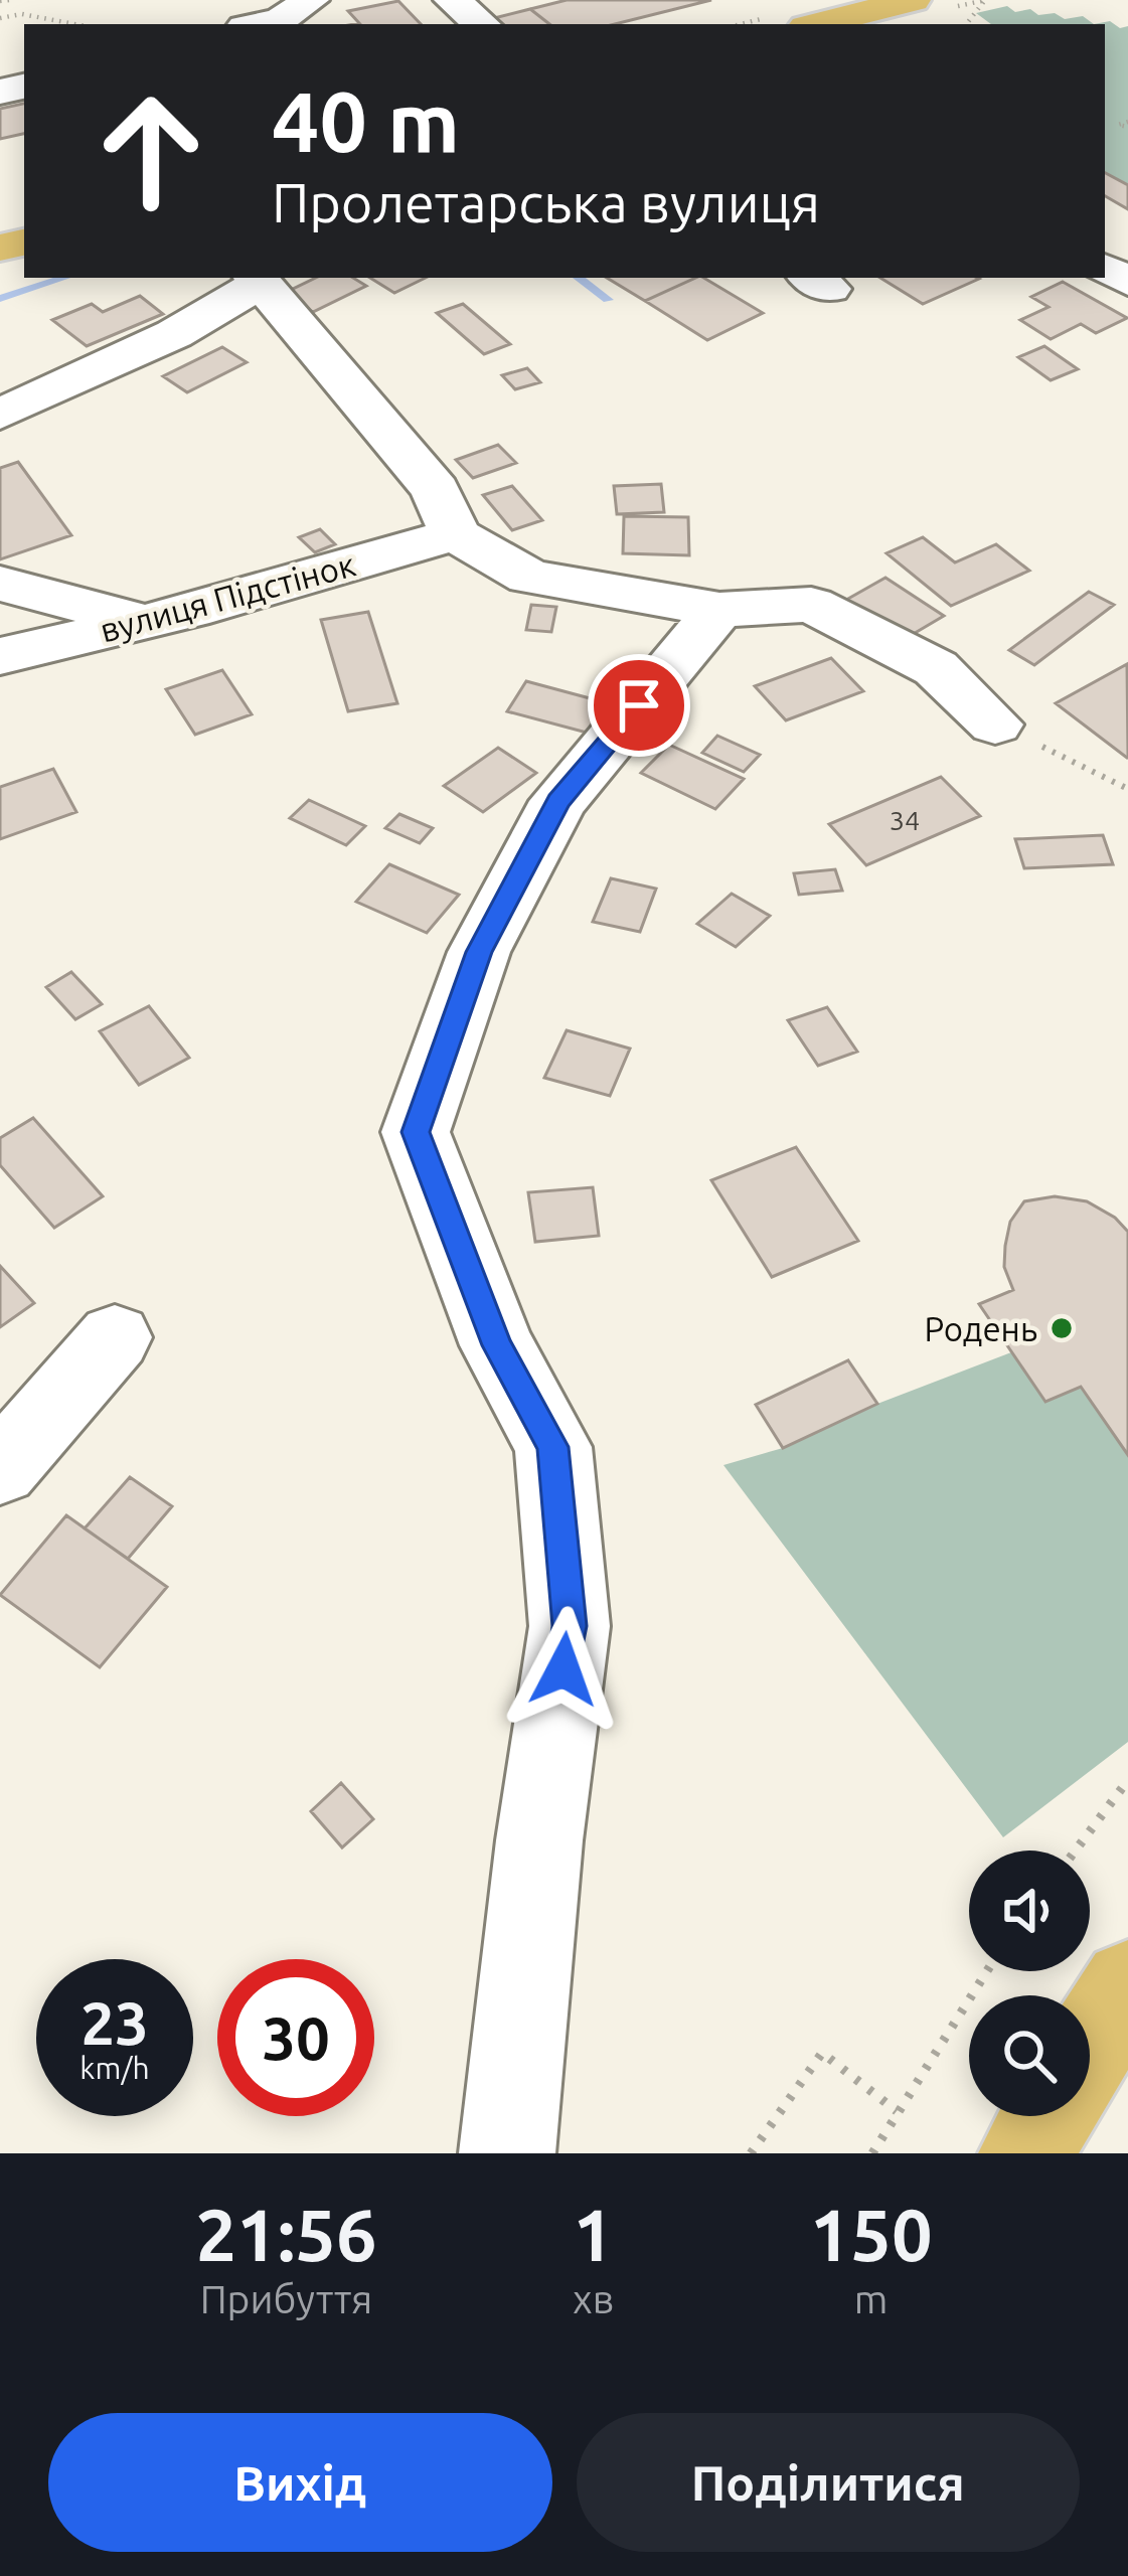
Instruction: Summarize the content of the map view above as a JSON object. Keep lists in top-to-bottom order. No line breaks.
{"streets":{"street":["вулиця Підстінок"]},"places":["Родень"],"house_numbers":["34"],"page":{"turn":["40 m","Пролетарська вулиця"],"speed":"23 km/h","limit":"30","eta":["21:56","Прибуття","1","хв","150","m"],"buttons":["Вихід","Поділитися"]}}
